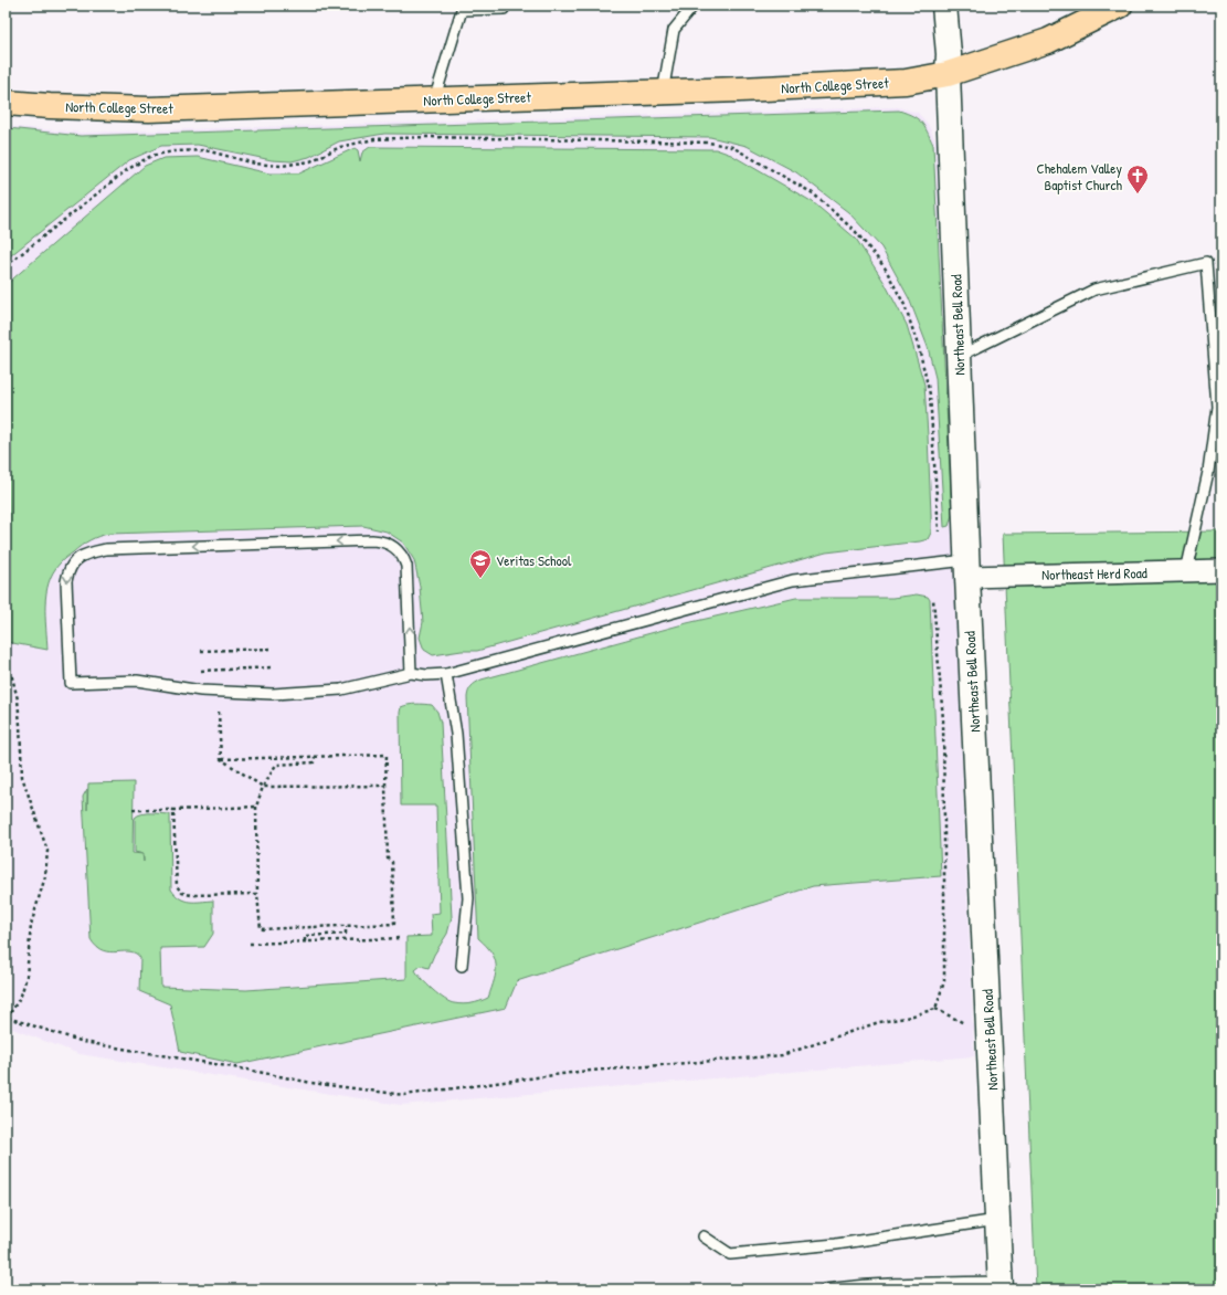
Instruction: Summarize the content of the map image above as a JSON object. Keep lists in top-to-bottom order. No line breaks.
{"streets":{"main road":["North College Street","Northeast Bell Road"],"street":["Northeast Herd Road"]},"crossings":[["North College Street","Northeast Bell Road"],["Northeast Bell Road","Northeast Herd Road"]],"places":{"church":["Chehalem Valley Baptist Church"],"school or university":["Veritas School"]}}
